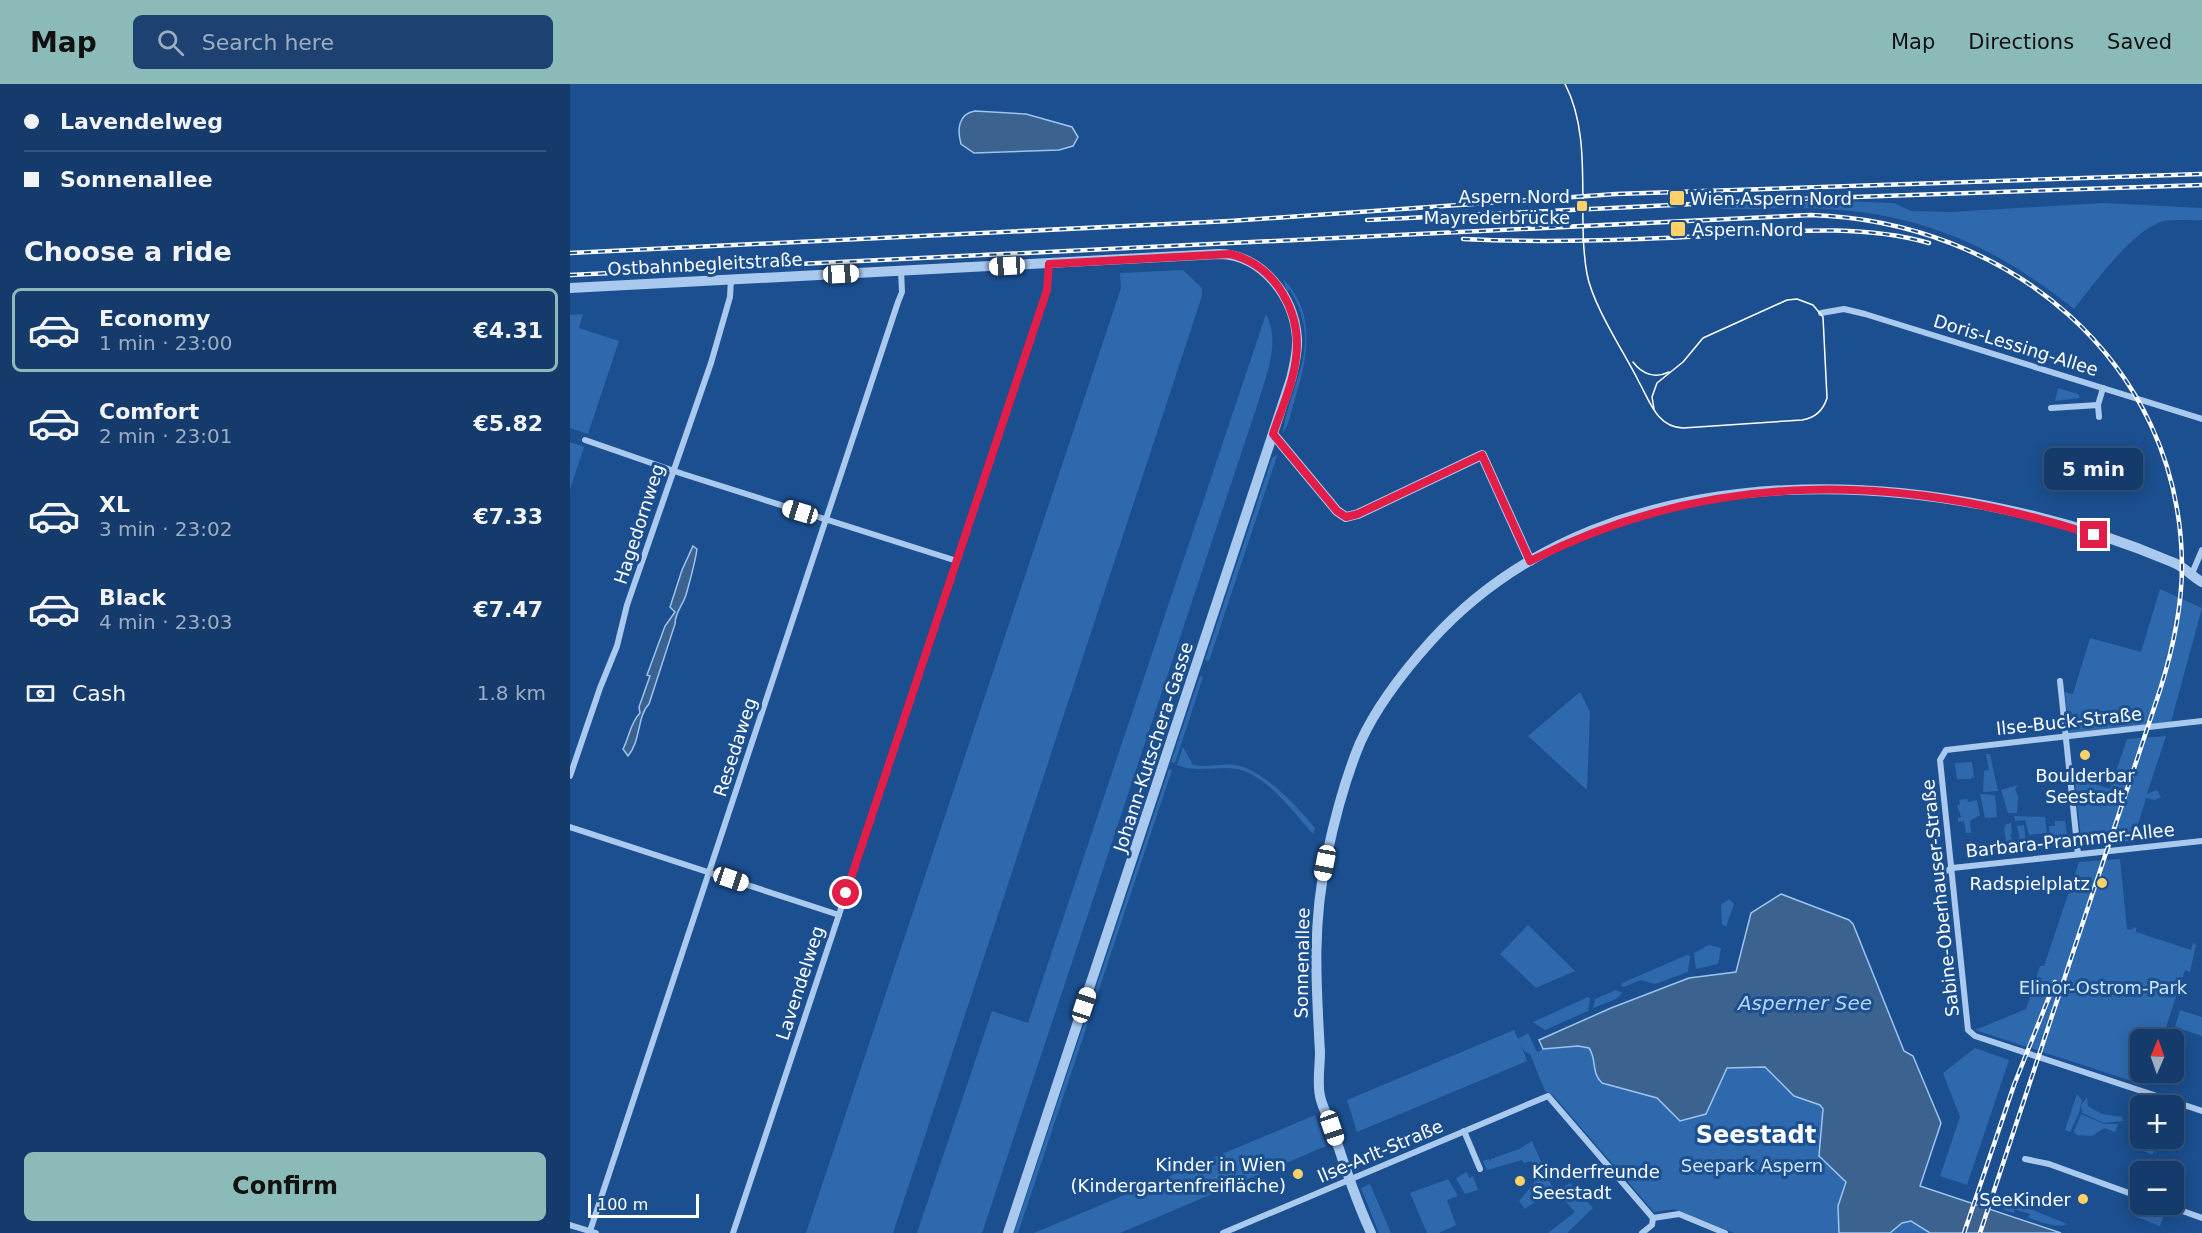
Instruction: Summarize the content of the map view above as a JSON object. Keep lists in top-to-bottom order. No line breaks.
{"streets":{"street":["Ostbahnbegleitstraße","Doris-Lessing-Allee","Hagedornweg","Ilse-Buck-Straße","Resedaweg","Johann-Kutschera-Gasse","Barbara-Prammer-Allee","Sabine-Oberhauser-Straße","Sonnenallee","Lavendelweg","Ilse-Arlt-Straße"]},"crossings":[["Ostbahnbegleitstraße","Hagedornweg"],["Ostbahnbegleitstraße","Resedaweg"],["Ostbahnbegleitstraße","Johann-Kutschera-Gasse"],["Ostbahnbegleitstraße","Lavendelweg"],["Ilse-Buck-Straße","Sabine-Oberhauser-Straße"],["Barbara-Prammer-Allee","Sabine-Oberhauser-Straße"],["Sonnenallee","Ilse-Arlt-Straße"]],"districts":["Seestadt"],"water":["Asperner See"],"parks":["Elinor-Ostrom-Park","Seepark Aspern"],"places":{"transit":["Wien Aspern Nord","Aspern Nord Mayrederbrücke","Aspern Nord"],"other":["Boulderbar Seestadt","Radspielplatz","Kinder in Wien (Kindergartenfreifläche)","Kinderfreunde Seestadt","SeeKinder"]},"scale_bar":"100 m","north":"top","page":{"header":"Map","search":"Search here","nav":["Map","Directions","Saved"],"banner":["Lavendelweg","Sonnenallee"],"heading":"Choose a ride","list":[{"name":"Economy","note":"1 min · 23:00","value":"€4.31"},{"name":"Comfort","note":"2 min · 23:01","value":"€5.82"},{"name":"XL","note":"3 min · 23:02","value":"€7.33"},{"name":"Black","note":"4 min · 23:03","value":"€7.47"}],"bubble":"5 min","pay":["Cash","1.8 km"],"map_buttons":["+","−"],"buttons":"Confirm","scale":"100 m"}}
